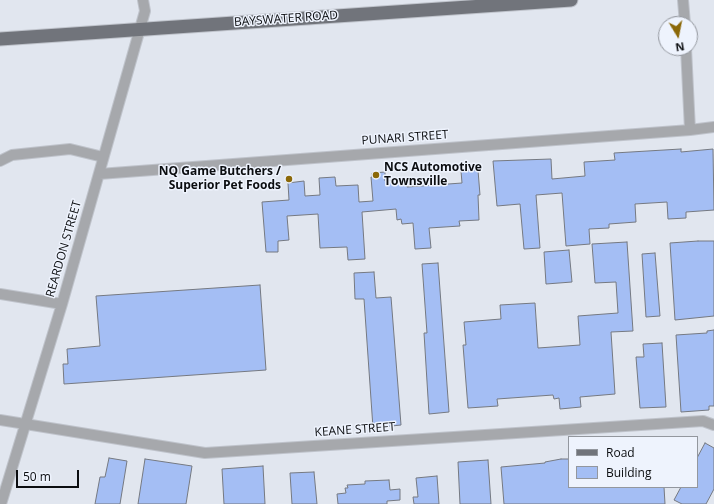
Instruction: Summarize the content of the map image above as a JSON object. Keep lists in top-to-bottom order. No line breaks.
{"streets":{"main road":["BAYSWATER ROAD"],"street":["PUNARI STREET","REARDON STREET","KEANE STREET"]},"crossings":[["BAYSWATER ROAD","REARDON STREET"],["PUNARI STREET","REARDON STREET"],["REARDON STREET","KEANE STREET"]],"places":["NCS Automotive Townsville","NQ Game Butchers / Superior Pet Foods"],"legend":["Road","Building"],"scale_bar":"50 m","north":"bottom"}
